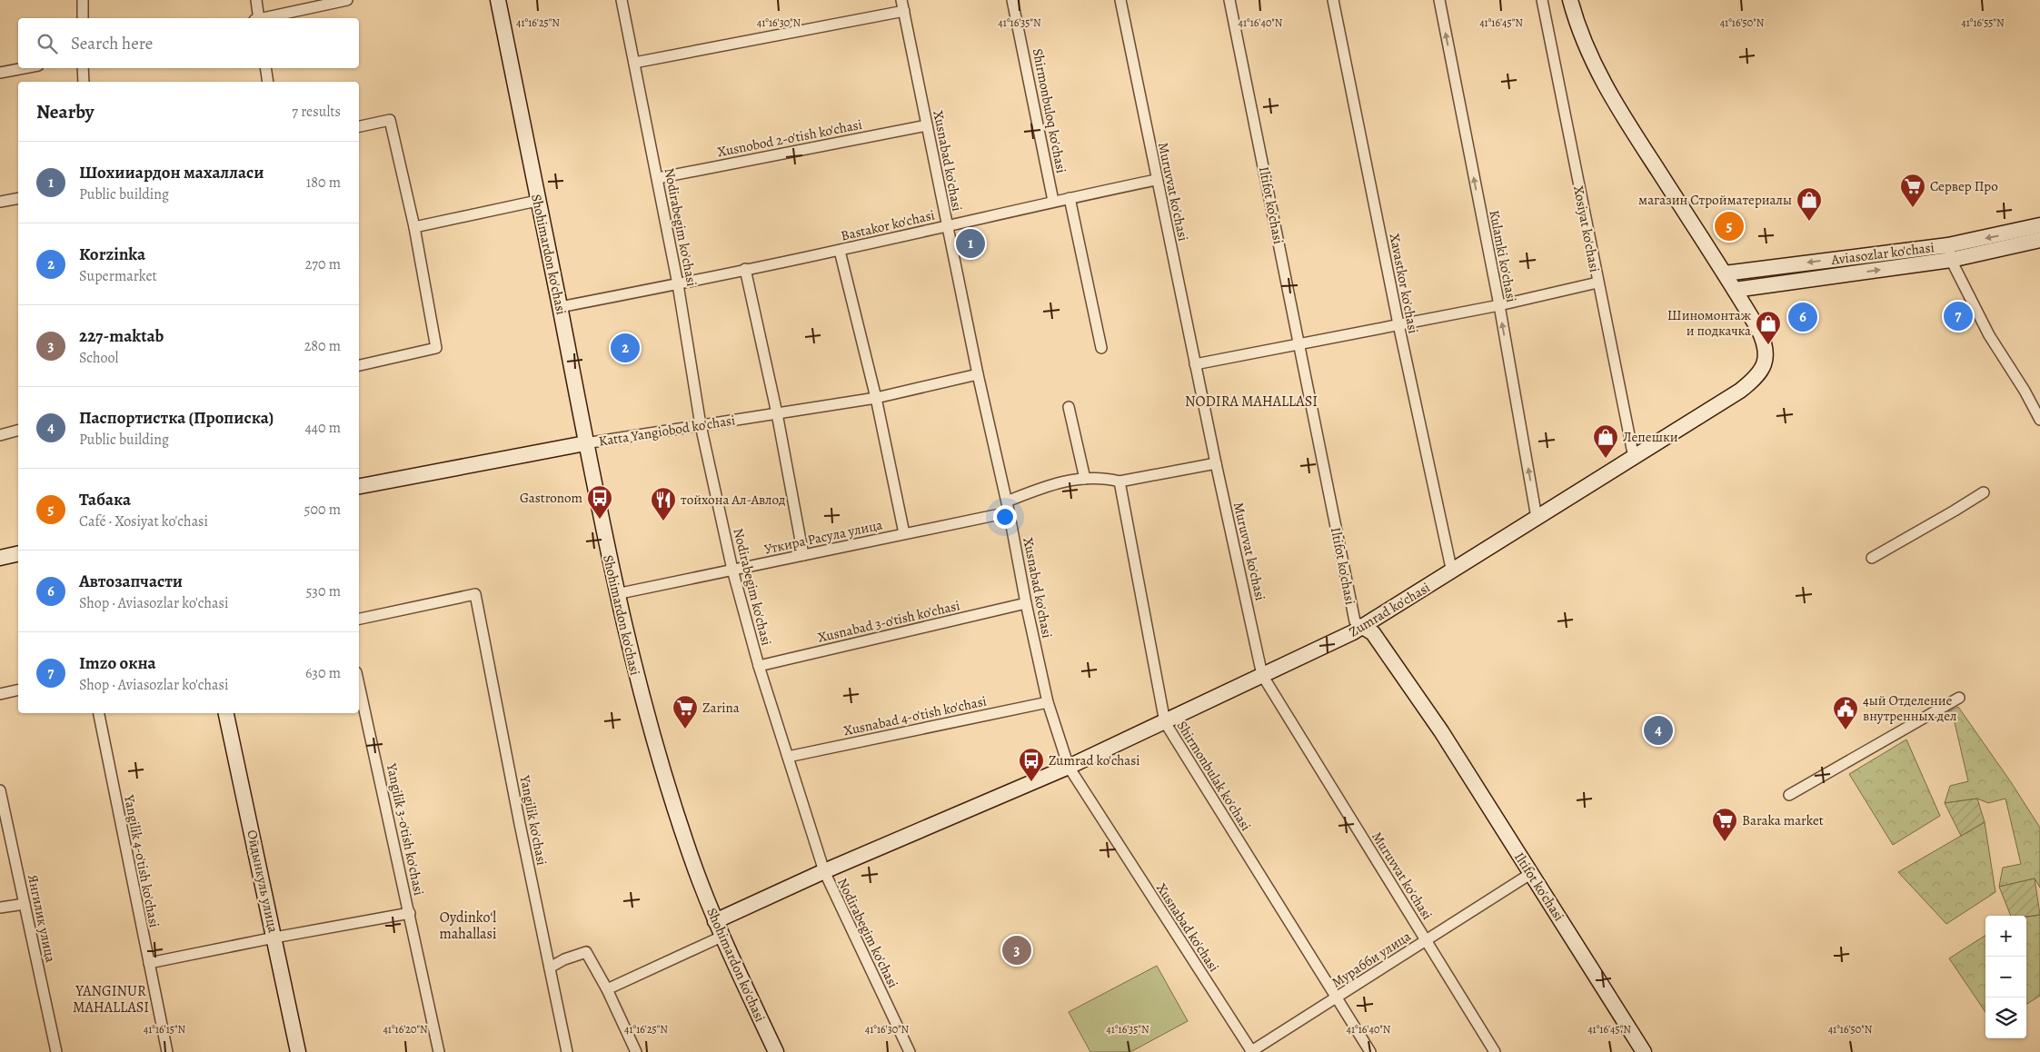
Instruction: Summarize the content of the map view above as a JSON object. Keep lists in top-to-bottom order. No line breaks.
{"streets":{"street":["Shirmonbuloq ko'chasi","Xusnobod 2-o'tish ko'chasi","Xusnabad ko'chasi","Muruvvat ko'chasi","Iltifot ko'chasi","Bastakor ko'chasi","Nodirabegim ko'chasi","Xosiyat ko'chasi","Aviasozlar ko'chasi","Shohimardon ko'chasi","Kulamki ko'chasi","Xavastkor ko'chasi","Katta Yangiobod ko'chasi","Уткира Расула улица","Zumrad ko'chasi","Xusnabad 3-o'tish ko'chasi","Xusnabad 4-o'tish ko'chasi","Shirmonbulak ko'chasi","Yangilik ko'chasi","Yangilik 3-o'tish ko'chasi","Yangilik 4-o'tish ko'chasi","Ойдынкуль улица","Янгилик улица","Мурабби улица"]},"crossings":[["Shirmonbuloq ko'chasi","Bastakor ko'chasi"],["Xusnobod 2-o'tish ko'chasi","Xusnabad ko'chasi"],["Xusnobod 2-o'tish ko'chasi","Nodirabegim ko'chasi"],["Xusnabad ko'chasi","Bastakor ko'chasi"],["Xusnabad ko'chasi","Katta Yangiobod ko'chasi"],["Xusnabad ko'chasi","Уткира Расула улица"],["Xusnabad ko'chasi","Zumrad ko'chasi"],["Xusnabad ko'chasi","Xusnabad 3-o'tish ko'chasi"],["Xusnabad ko'chasi","Xusnabad 4-o'tish ko'chasi"],["Xusnabad ko'chasi","Мурабби улица"],["Muruvvat ko'chasi","Bastakor ko'chasi"],["Muruvvat ko'chasi","Zumrad ko'chasi"],["Muruvvat ko'chasi","Мурабби улица"],["Iltifot ko'chasi","Zumrad ko'chasi"],["Iltifot ko'chasi","Мурабби улица"],["Bastakor ko'chasi","Nodirabegim ko'chasi"],["Bastakor ko'chasi","Shohimardon ko'chasi"],["Nodirabegim ko'chasi","Katta Yangiobod ko'chasi"],["Nodirabegim ko'chasi","Уткира Расула улица"],["Nodirabegim ko'chasi","Zumrad ko'chasi"],["Nodirabegim ko'chasi","Xusnabad 3-o'tish ko'chasi"],["Nodirabegim ko'chasi","Xusnabad 4-o'tish ko'chasi"],["Xosiyat ko'chasi","Zumrad ko'chasi"],["Aviasozlar ko'chasi","Zumrad ko'chasi"],["Shohimardon ko'chasi","Katta Yangiobod ko'chasi"],["Shohimardon ko'chasi","Уткира Расула улица"],["Shohimardon ko'chasi","Zumrad ko'chasi"],["Kulamki ko'chasi","Zumrad ko'chasi"],["Xavastkor ko'chasi","Zumrad ko'chasi"],["Zumrad ko'chasi","Shirmonbulak ko'chasi"],["Shirmonbulak ko'chasi","Мурабби улица"],["Yangilik 3-o'tish ko'chasi","Ойдынкуль улица"]],"one_way":["Kulamki ko'chasi"],"districts":["NODIRA MAHALLASI","Oydinkoʻl mahallasi","YANGINUR MAHALLASI"],"places":{"supermarket":["Сервер Про","Zarina","Baraka market"],"shop":["магазин Стройматериалы","Шиномонтаж и подкачка","Лепешки"],"bus stop":["Gastronom","Zumrad ko'chasi"],"restaurant":["тойхона Ал-Авлод"],"public building":["4ый Отделение внутренных дел"]},"page":{"search":"Search here","heading":["Nearby","7 results"],"list":[{"mark":"1","name":"Шохииардон махалласи","note":"Public building","value":"180 m"},{"mark":"2","name":"Korzinka","note":"Supermarket","value":"270 m"},{"mark":"3","name":"227-maktab","note":"School","value":"280 m"},{"mark":"4","name":"Паспортистка (Прописка)","note":"Public building","value":"440 m"},{"mark":"5","name":"Табака","note":"Café · Xosiyat ko'chasi","value":"500 m"},{"mark":"6","name":"Автозапчасти","note":"Shop · Aviasozlar ko'chasi","value":"530 m"},{"mark":"7","name":"Imzo окна","note":"Shop · Aviasozlar ko'chasi","value":"630 m"}],"pins":["5","1","7","6","2","4","3"],"map_buttons":["+","−"]},"coordinates":["41°16'25\"N","41°16'30\"N","41°16'35\"N","41°16'40\"N","41°16'45\"N","41°16'50\"N","41°16'55\"N","41°16'15\"N","41°16'20\"N"]}
